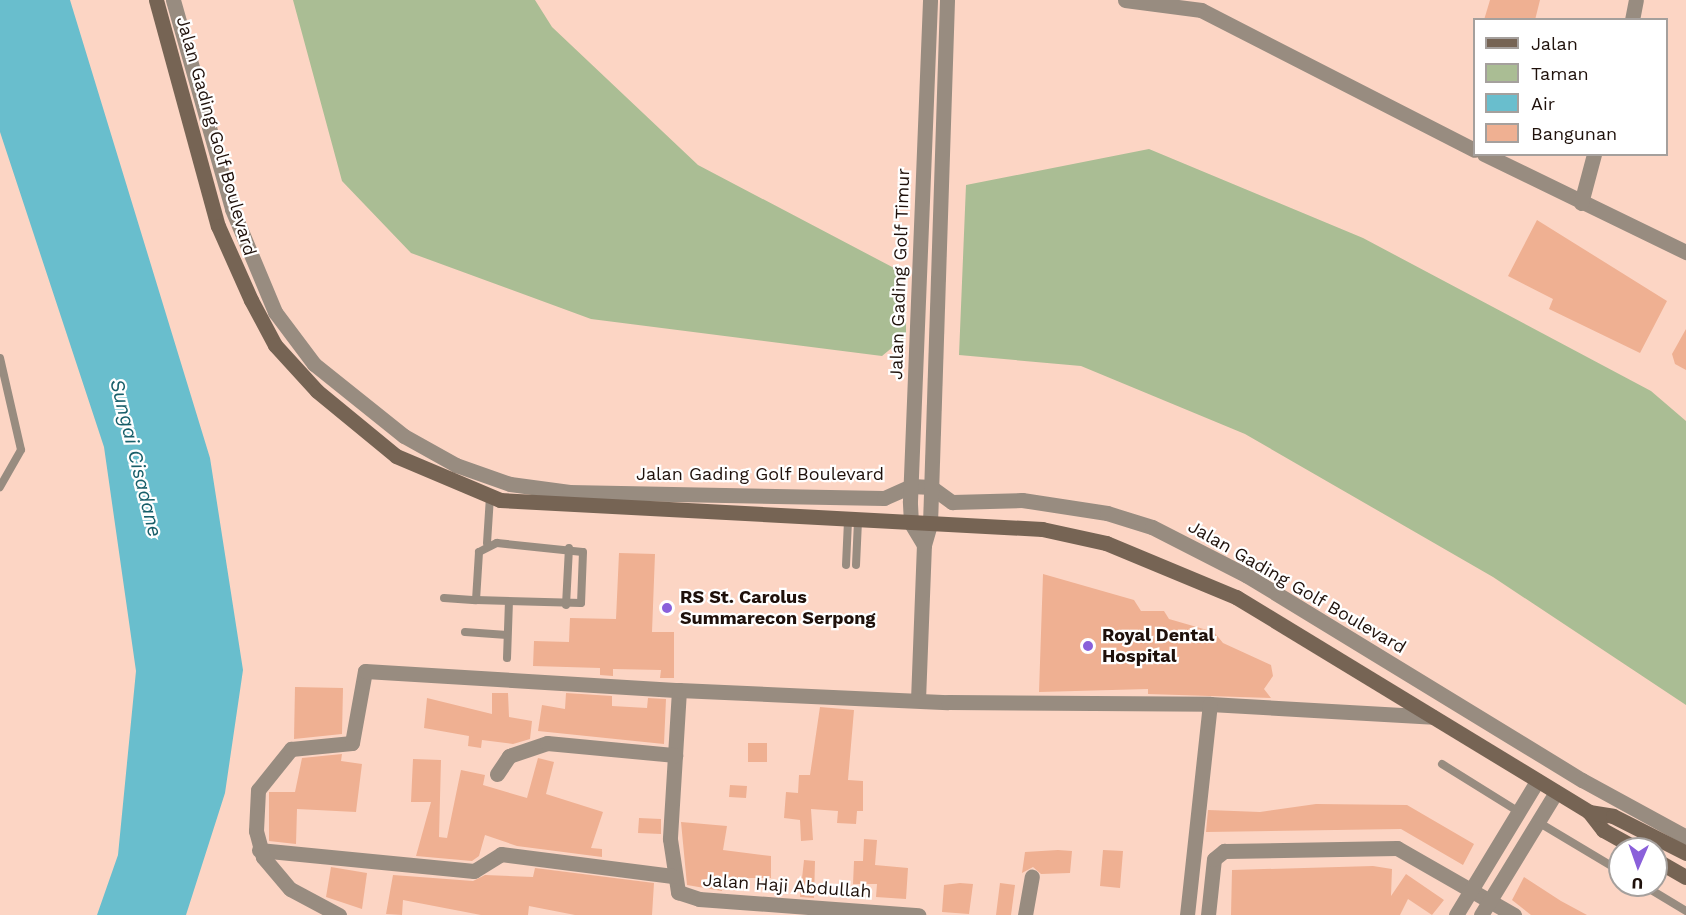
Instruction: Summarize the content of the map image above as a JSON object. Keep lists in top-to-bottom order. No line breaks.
{"streets":{"main road":["Jalan Gading Golf Boulevard"],"street":["Jalan Gading Golf Timur","Jalan Haji Abdullah"]},"crossings":[["Jalan Gading Golf Boulevard","Jalan Gading Golf Timur"]],"water":["Sungai Cisadane"],"places":["RS St. Carolus Summarecon Serpong","Royal Dental Hospital"],"legend":["Jalan","Taman","Air","Bangunan"],"north":"bottom"}
